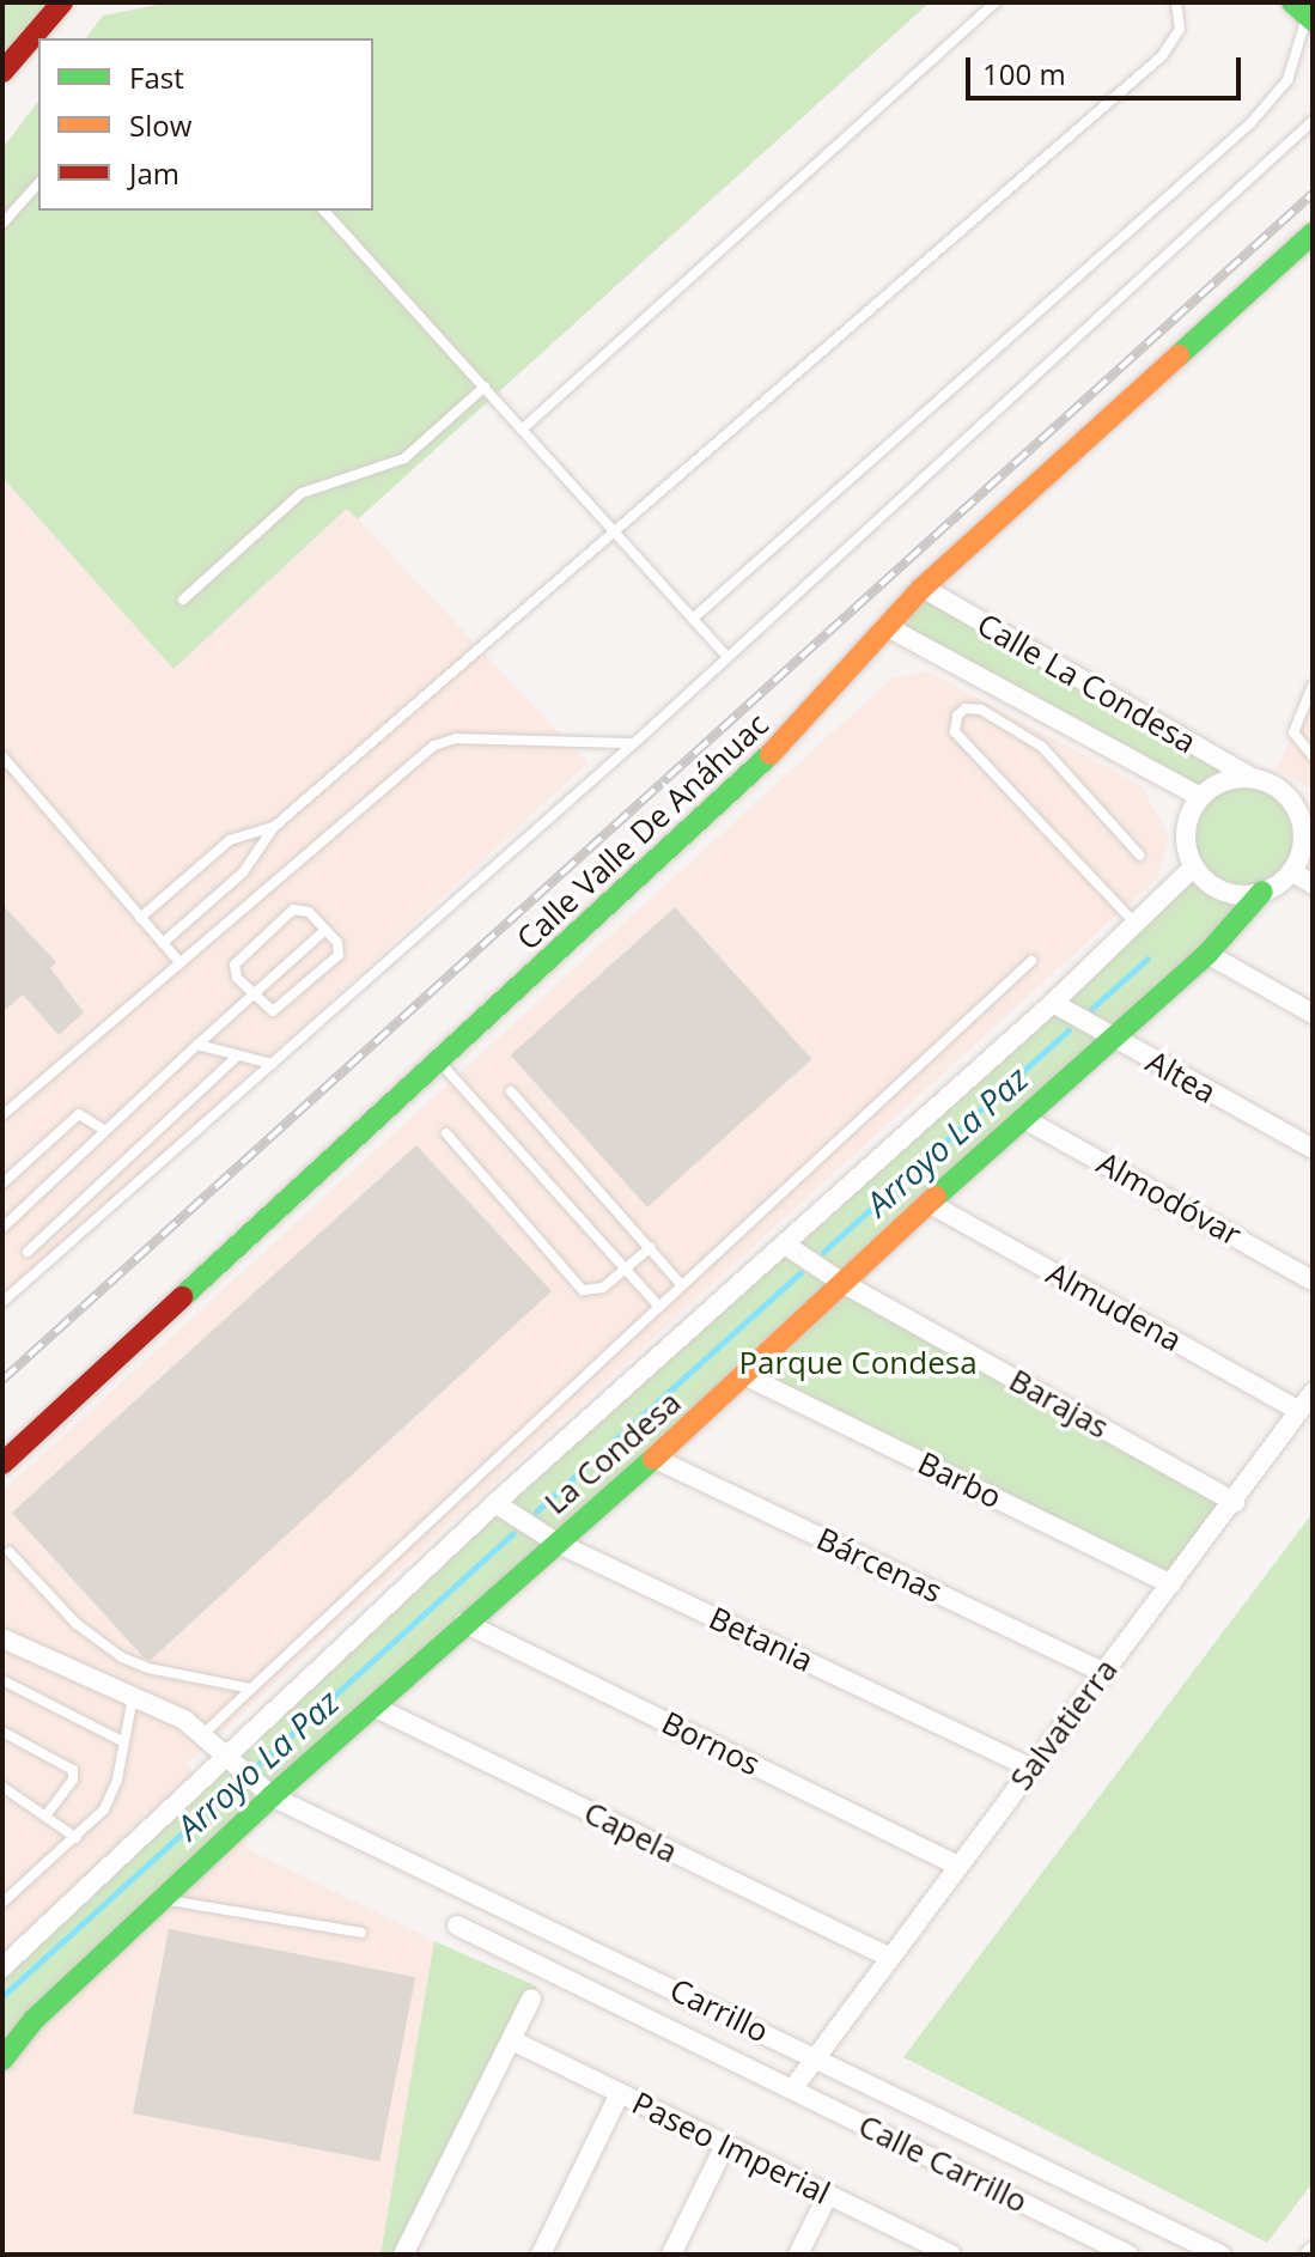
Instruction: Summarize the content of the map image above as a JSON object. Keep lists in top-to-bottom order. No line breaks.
{"streets":{"main road":["Calle Valle De Anáhuac","La Condesa"],"street":["Calle La Condesa","Altea","Almodóvar","Almudena","Barajas","Barbo","Bárcenas","Betania","Salvatierra","Bornos","Capela","Carrillo","Paseo Imperial","Calle Carrillo"]},"crossings":[["Calle La Condesa","Calle Valle De Anáhuac"],["Calle La Condesa","La Condesa"],["Altea","La Condesa"],["Almodóvar","La Condesa"],["Almudena","La Condesa"],["Almudena","Salvatierra"],["Barajas","La Condesa"],["Barajas","Salvatierra"],["La Condesa","Barbo"],["La Condesa","Bárcenas"],["La Condesa","Betania"],["La Condesa","Bornos"],["La Condesa","Capela"],["La Condesa","Carrillo"],["Barbo","Salvatierra"],["Bárcenas","Salvatierra"],["Betania","Salvatierra"],["Salvatierra","Bornos"],["Salvatierra","Capela"],["Salvatierra","Carrillo"]],"water":["Arroyo La Paz"],"parks":["Parque Condesa"],"legend":["Fast","Slow","Jam"],"scale_bar":"100 m"}
